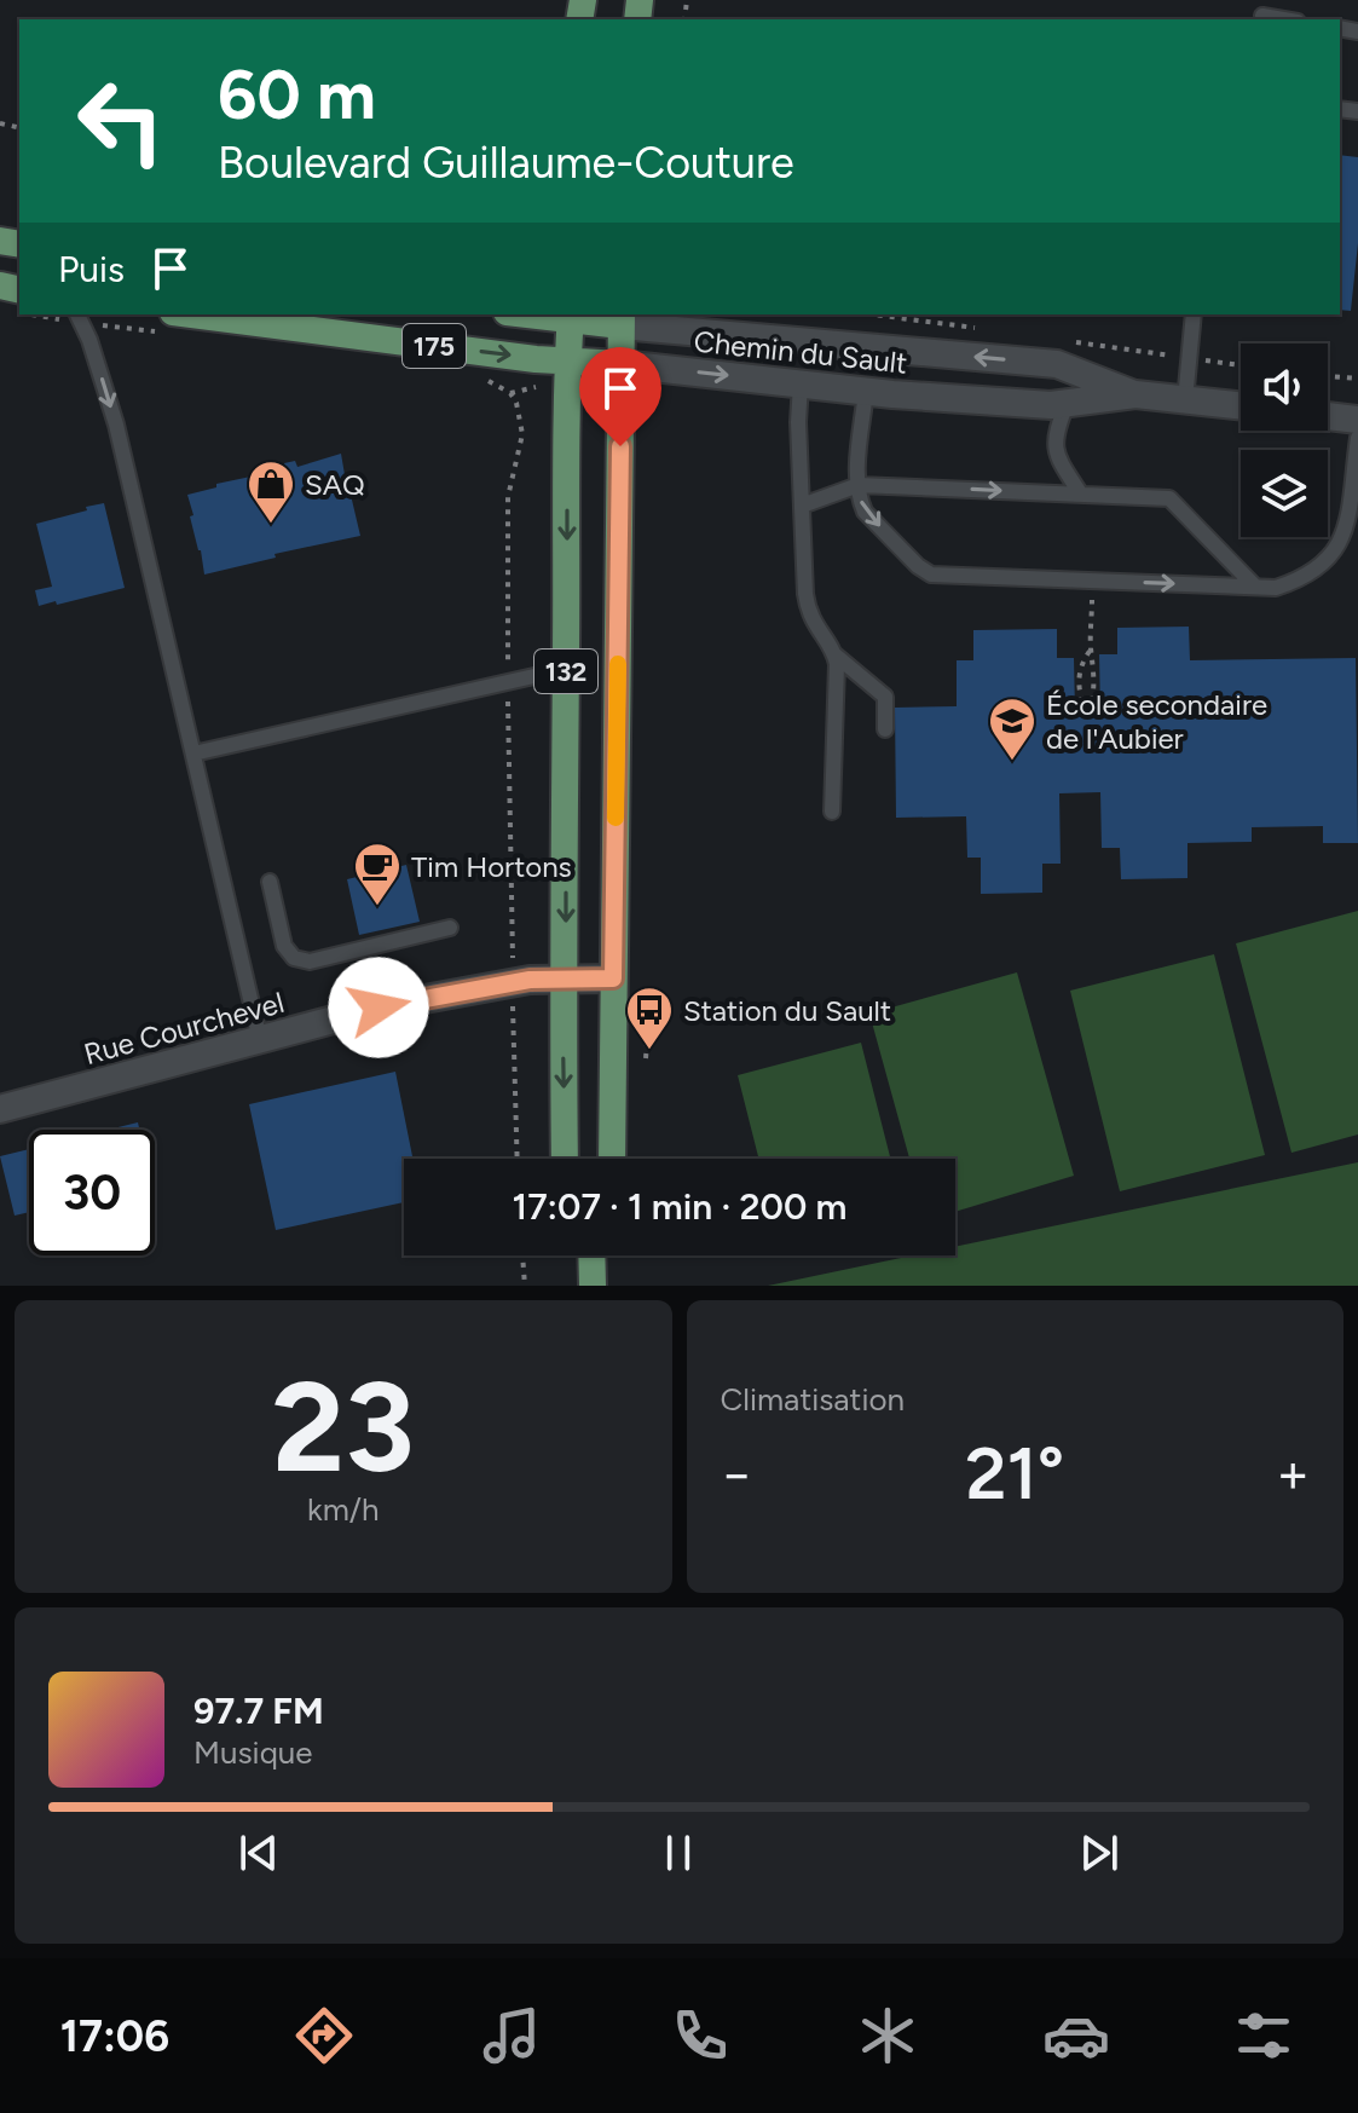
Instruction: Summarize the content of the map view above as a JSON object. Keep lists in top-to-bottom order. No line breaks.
{"streets":{"main road":["175","Chemin du Sault","132"],"street":["Rue Courchevel"]},"crossings":[["Chemin du Sault","132"],["132","Rue Courchevel"]],"places":{"shop":["SAQ"],"school or university":["École secondaire de l'Aubier"],"cafe":["Tim Hortons"],"bus stop":["Station du Sault"]},"page":{"turn":["60 m","Boulevard Guillaume-Couture"],"then":"Puis","limit":"30","trip":"17:07 · 1 min · 200 m","tile":[["23","km/h"],"Climatisation"],"heat":["−","21°","+"],"song":["97.7 FM","Musique"],"tabs":"17:06"}}
